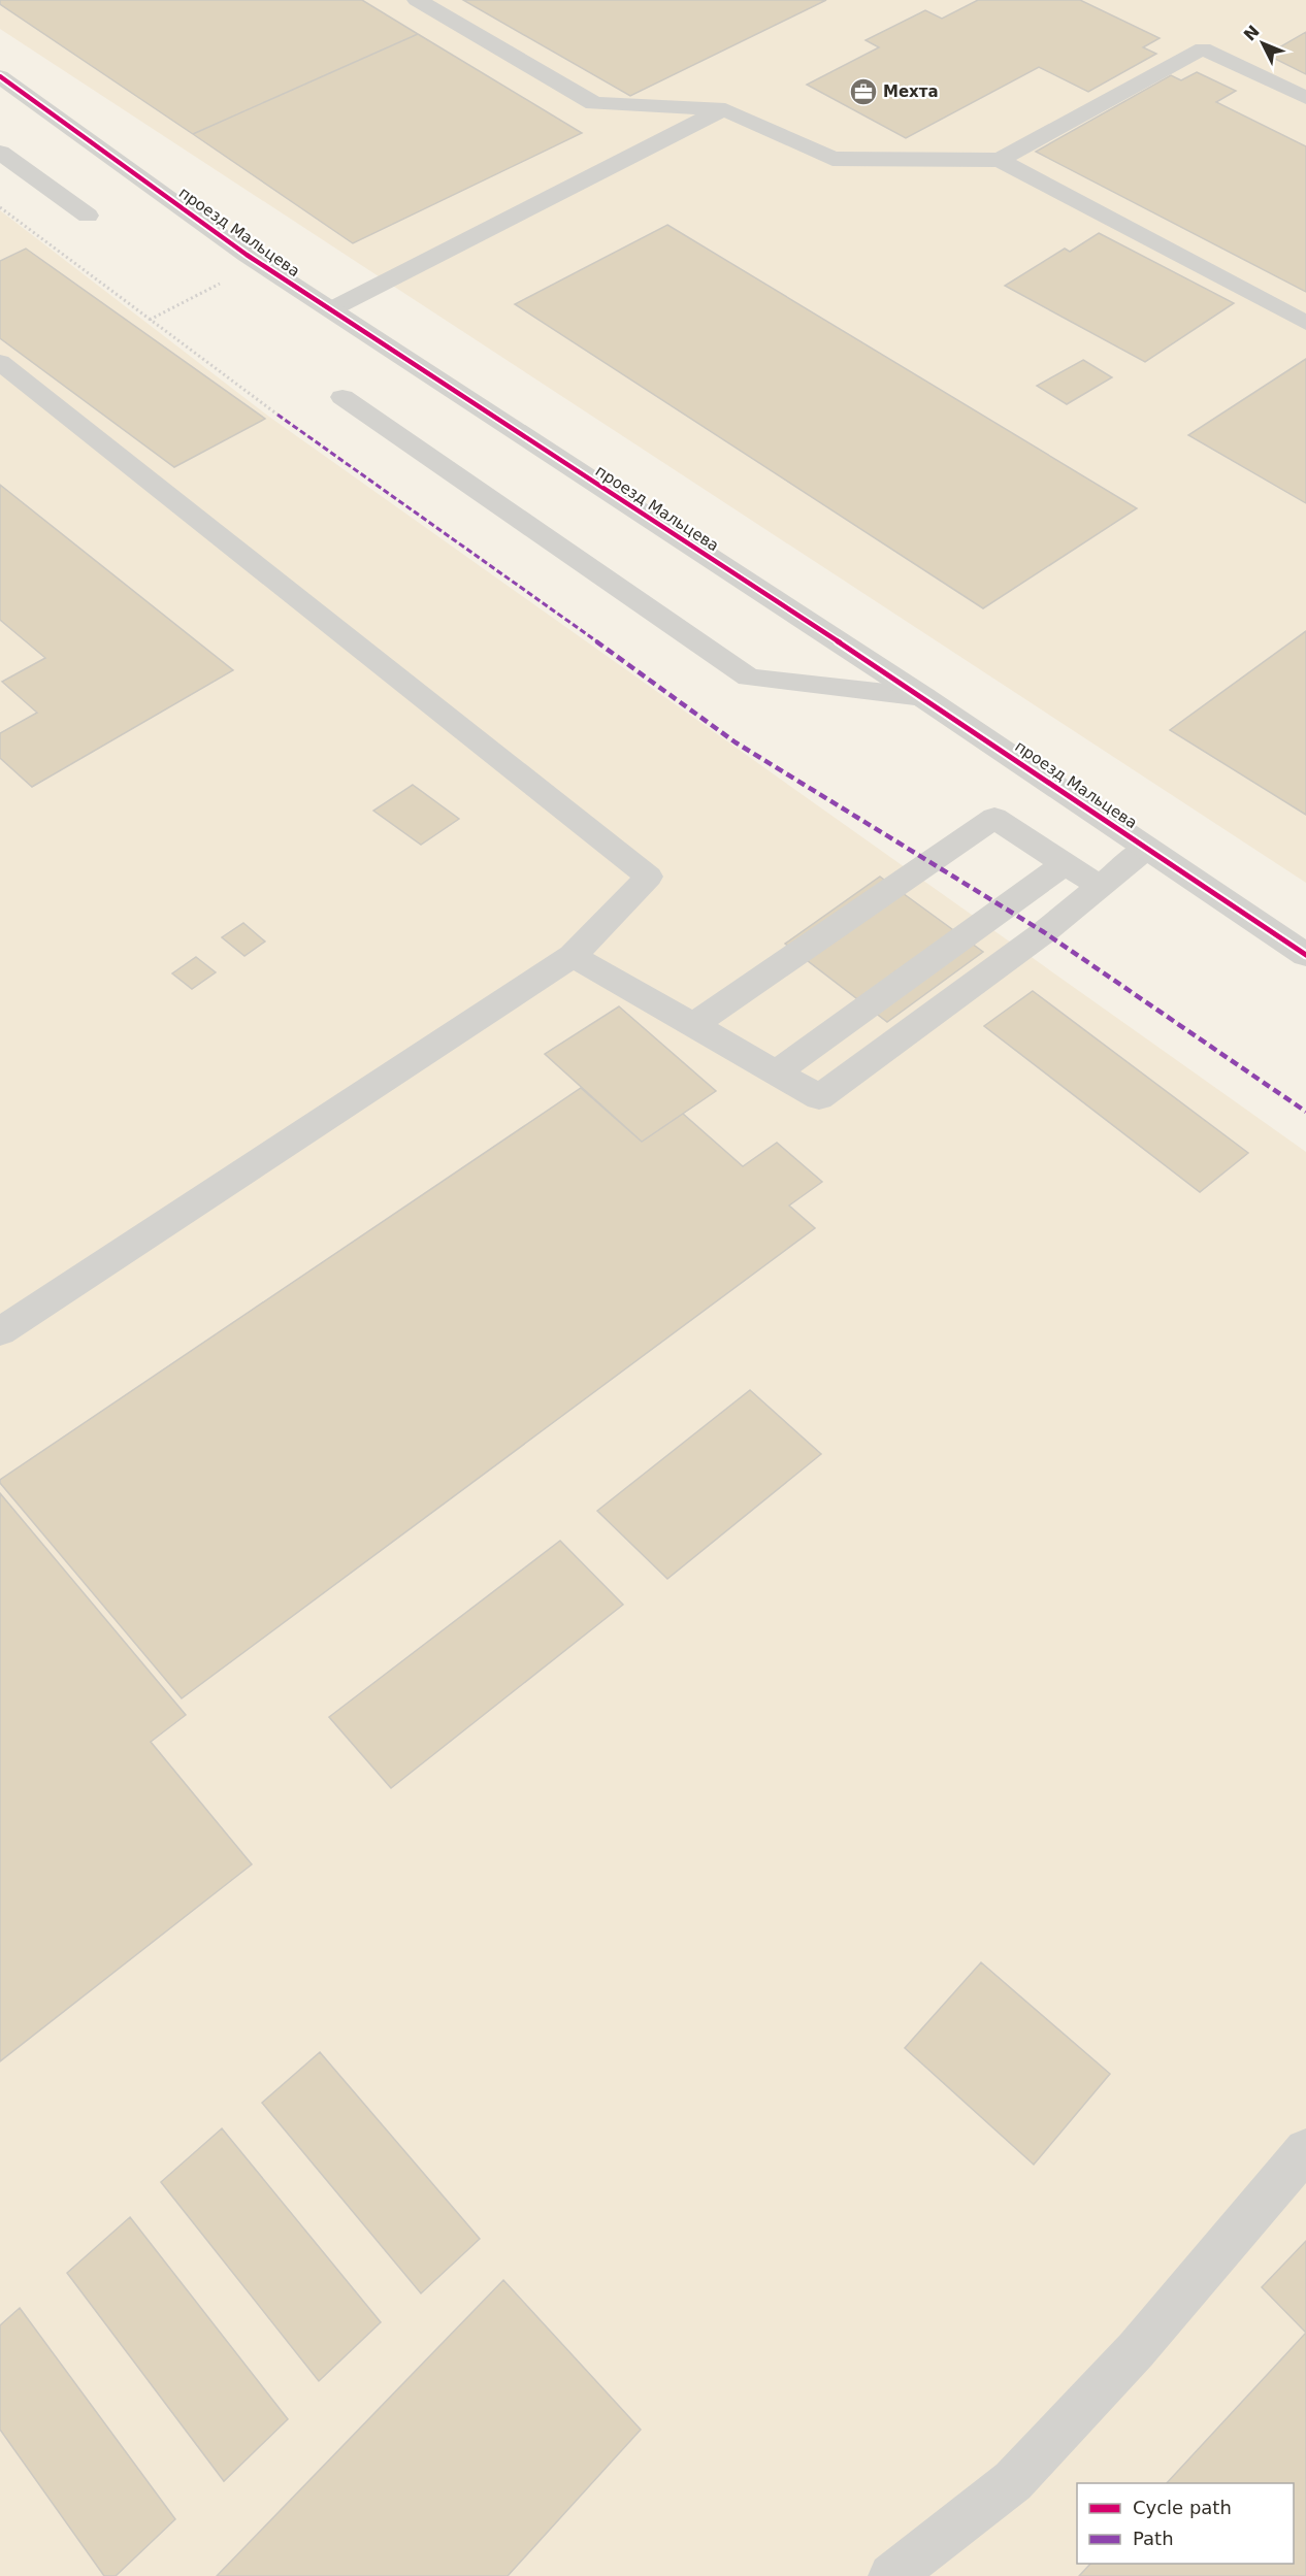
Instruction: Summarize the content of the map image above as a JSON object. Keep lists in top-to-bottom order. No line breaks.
{"streets":{"street":["проезд Мальцева"]},"places":{"office":["Мехта"]},"legend":["Cycle path","Path"],"north":"top left"}
